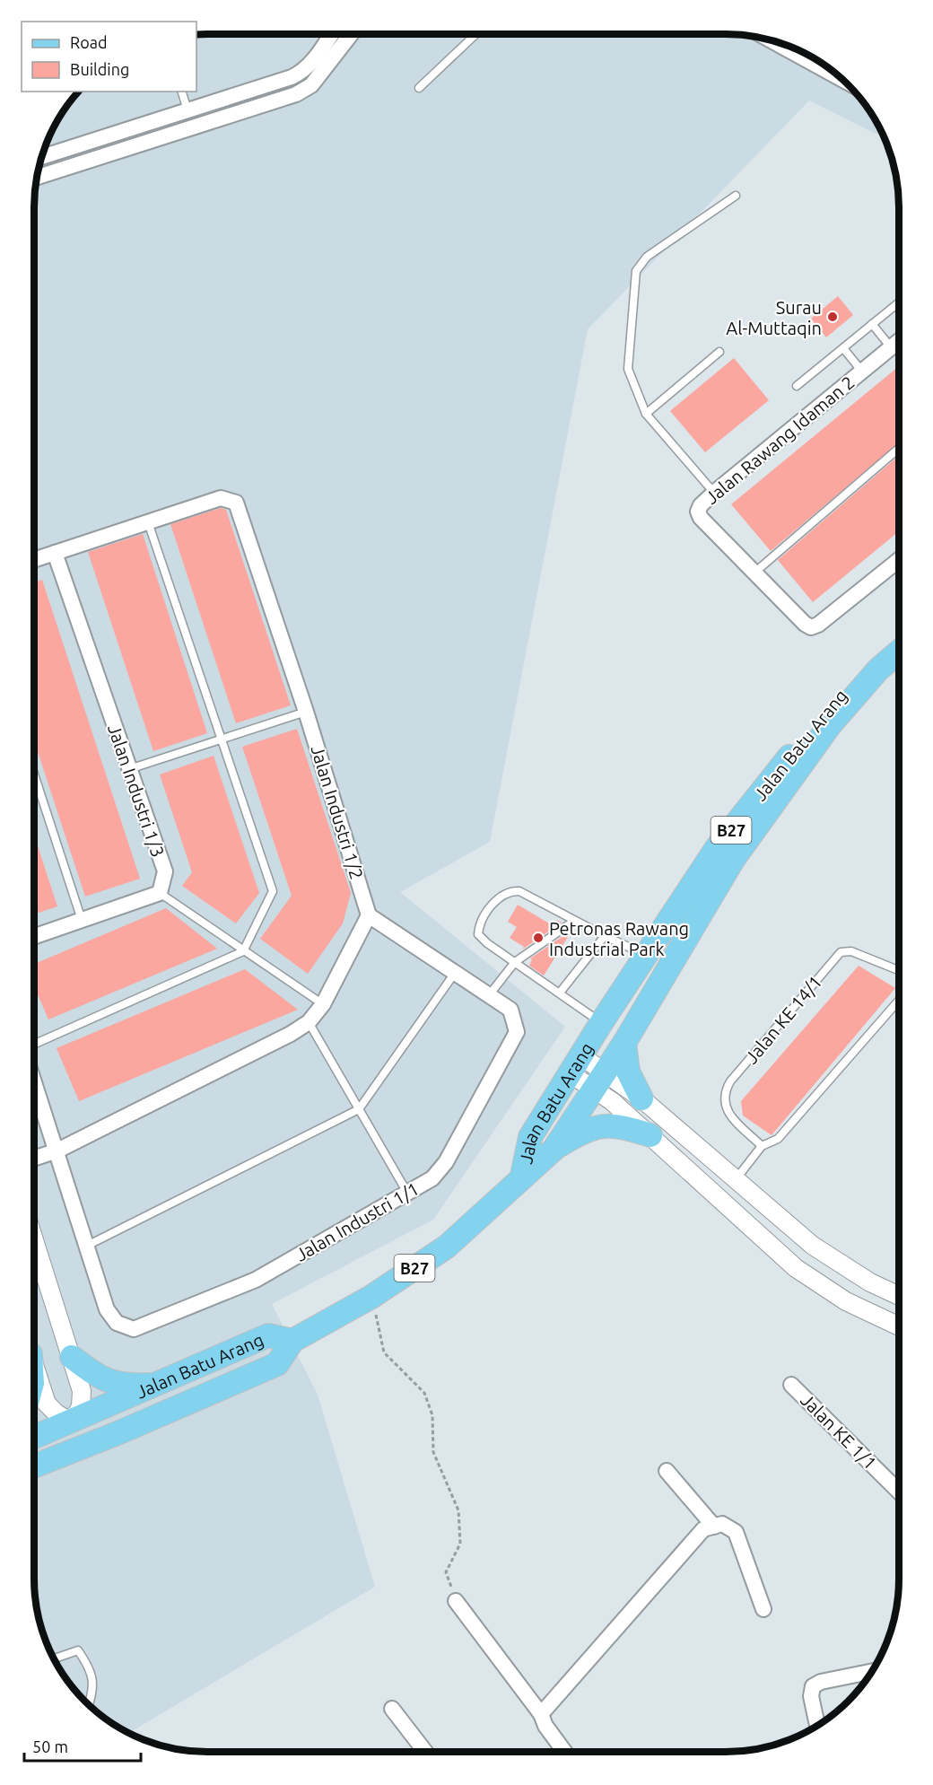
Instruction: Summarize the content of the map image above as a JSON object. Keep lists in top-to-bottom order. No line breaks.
{"streets":{"main road":["Jalan Batu Arang","B27"],"street":["Jalan Rawang Idaman 2","Jalan Industri 1/3","Jalan Industri 1/2","Jalan Industri 1/1","Jalan KE 1/1"],"lane":["Jalan KE 14/1"]},"crossings":[["Jalan Industri 1/3","Jalan Industri 1/2"],["Jalan Industri 1/2","Jalan Industri 1/1"]],"places":["Surau Al-Muttaqin","Petronas Rawang Industrial Park"],"legend":["Road","Building"],"scale_bar":"50 m"}
